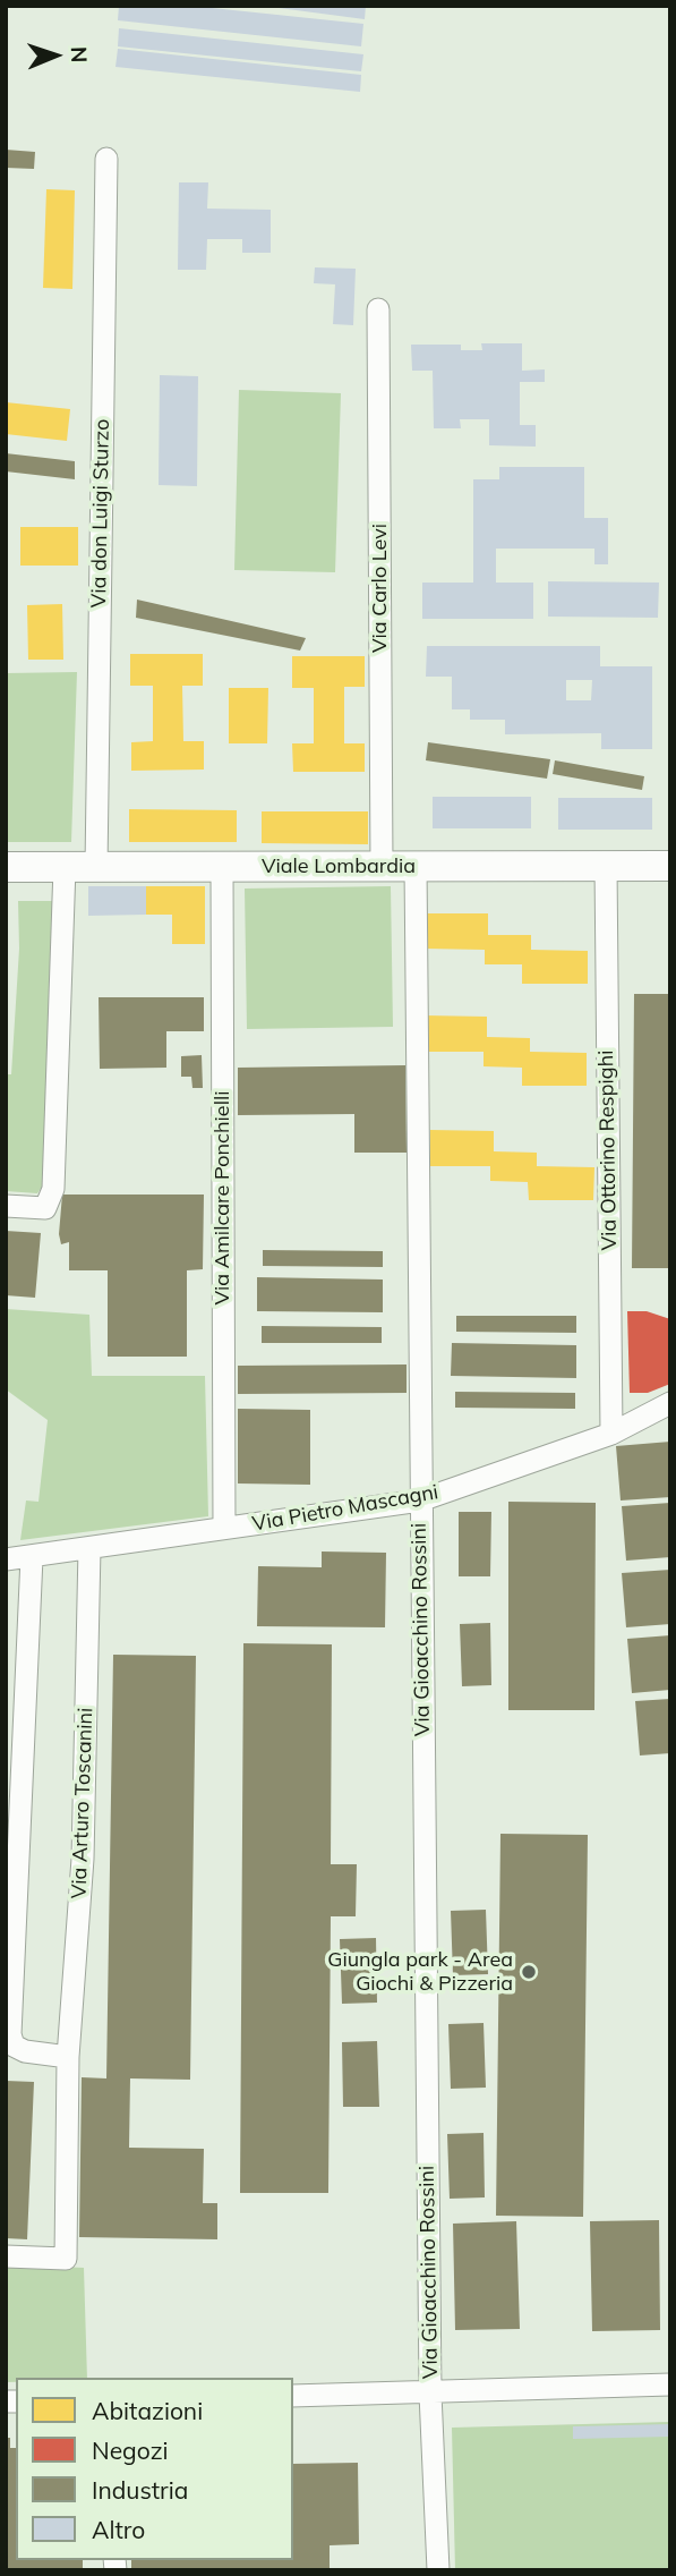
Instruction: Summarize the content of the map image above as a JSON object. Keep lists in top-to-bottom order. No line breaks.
{"streets":{"street":["Via don Luigi Sturzo","Via Carlo Levi","Viale Lombardia","Via Ottorino Respighi","Via Amilcare Ponchielli","Via Pietro Mascagni","Via Gioacchino Rossini","Via Arturo Toscanini"]},"crossings":[["Via don Luigi Sturzo","Viale Lombardia"],["Via Carlo Levi","Viale Lombardia"],["Viale Lombardia","Via Ottorino Respighi"],["Viale Lombardia","Via Amilcare Ponchielli"],["Viale Lombardia","Via Gioacchino Rossini"],["Via Ottorino Respighi","Via Pietro Mascagni"],["Via Amilcare Ponchielli","Via Pietro Mascagni"],["Via Pietro Mascagni","Via Gioacchino Rossini"],["Via Pietro Mascagni","Via Arturo Toscanini"]],"places":["Giungla park - Area Giochi & Pizzeria"],"legend":["Abitazioni","Negozi","Industria","Altro"],"north":"right"}
